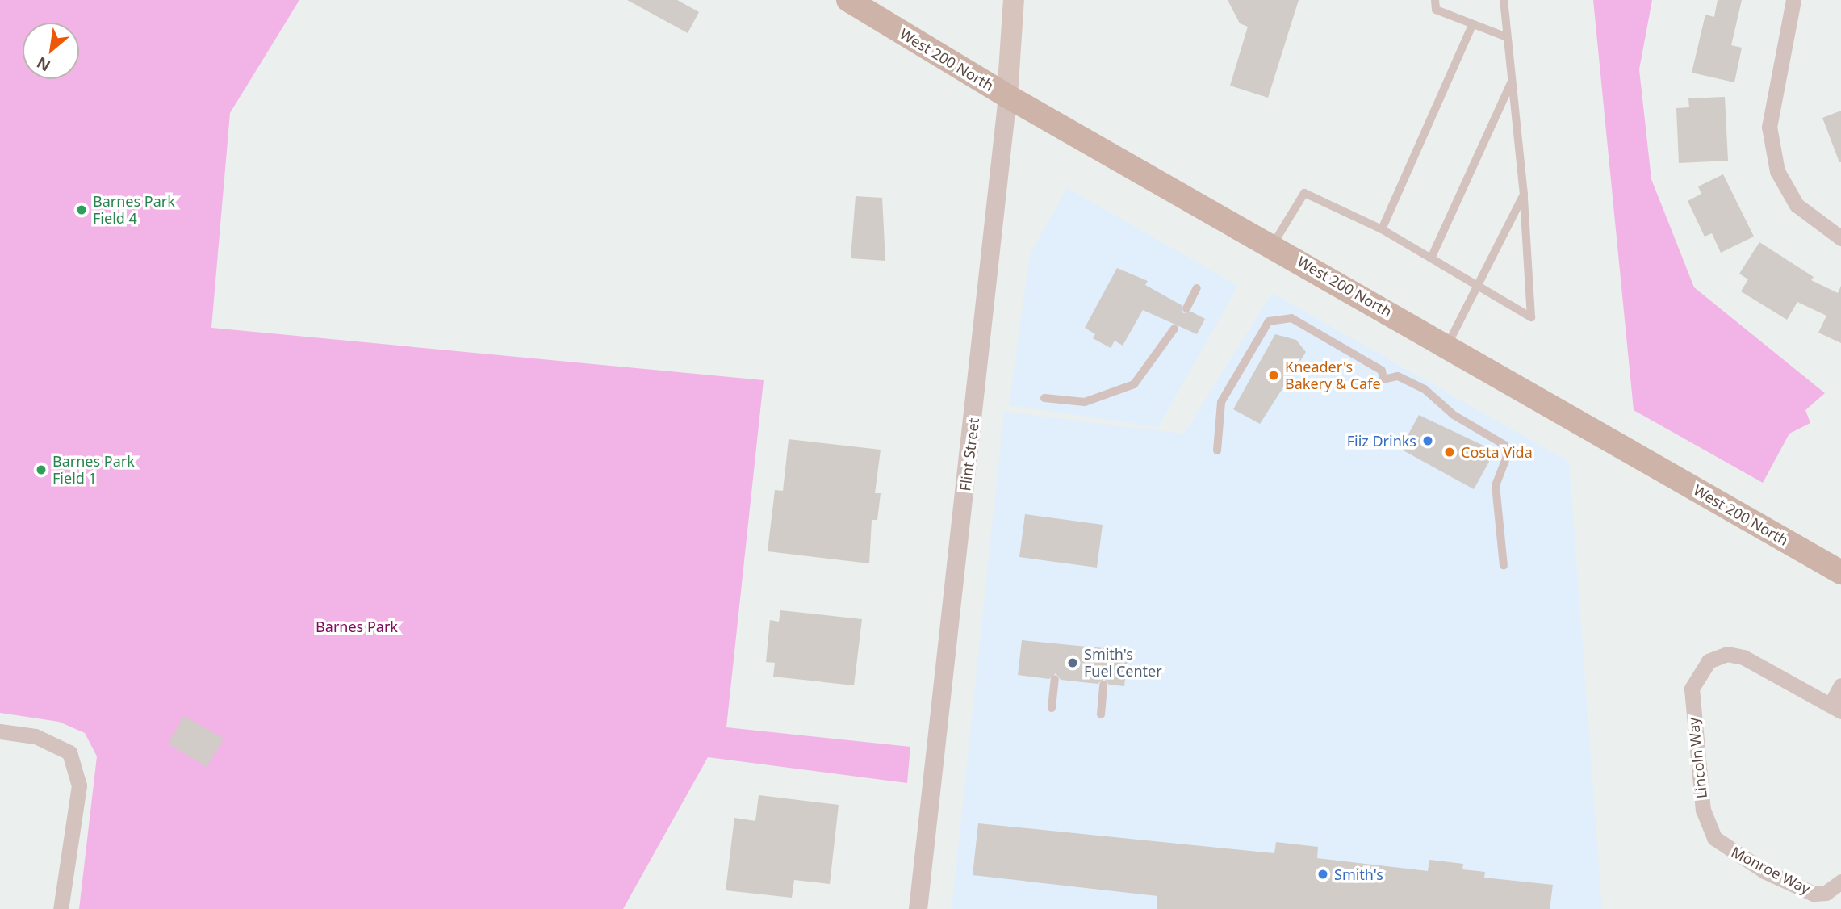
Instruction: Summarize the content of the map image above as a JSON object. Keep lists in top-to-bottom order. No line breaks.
{"streets":{"main road":["West 200 North","Flint Street"],"street":["Lincoln Way","Monroe Way"]},"crossings":[["West 200 North","Flint Street"],["Lincoln Way","Monroe Way"]],"parks":["Barnes Park"],"places":["Barnes Park Field 4","Kneader's Bakery & Cafe","Fiiz Drinks","Costa Vida","Barnes Park Field 1","Smith's Fuel Center","Smith's"],"north":"bottom left"}
